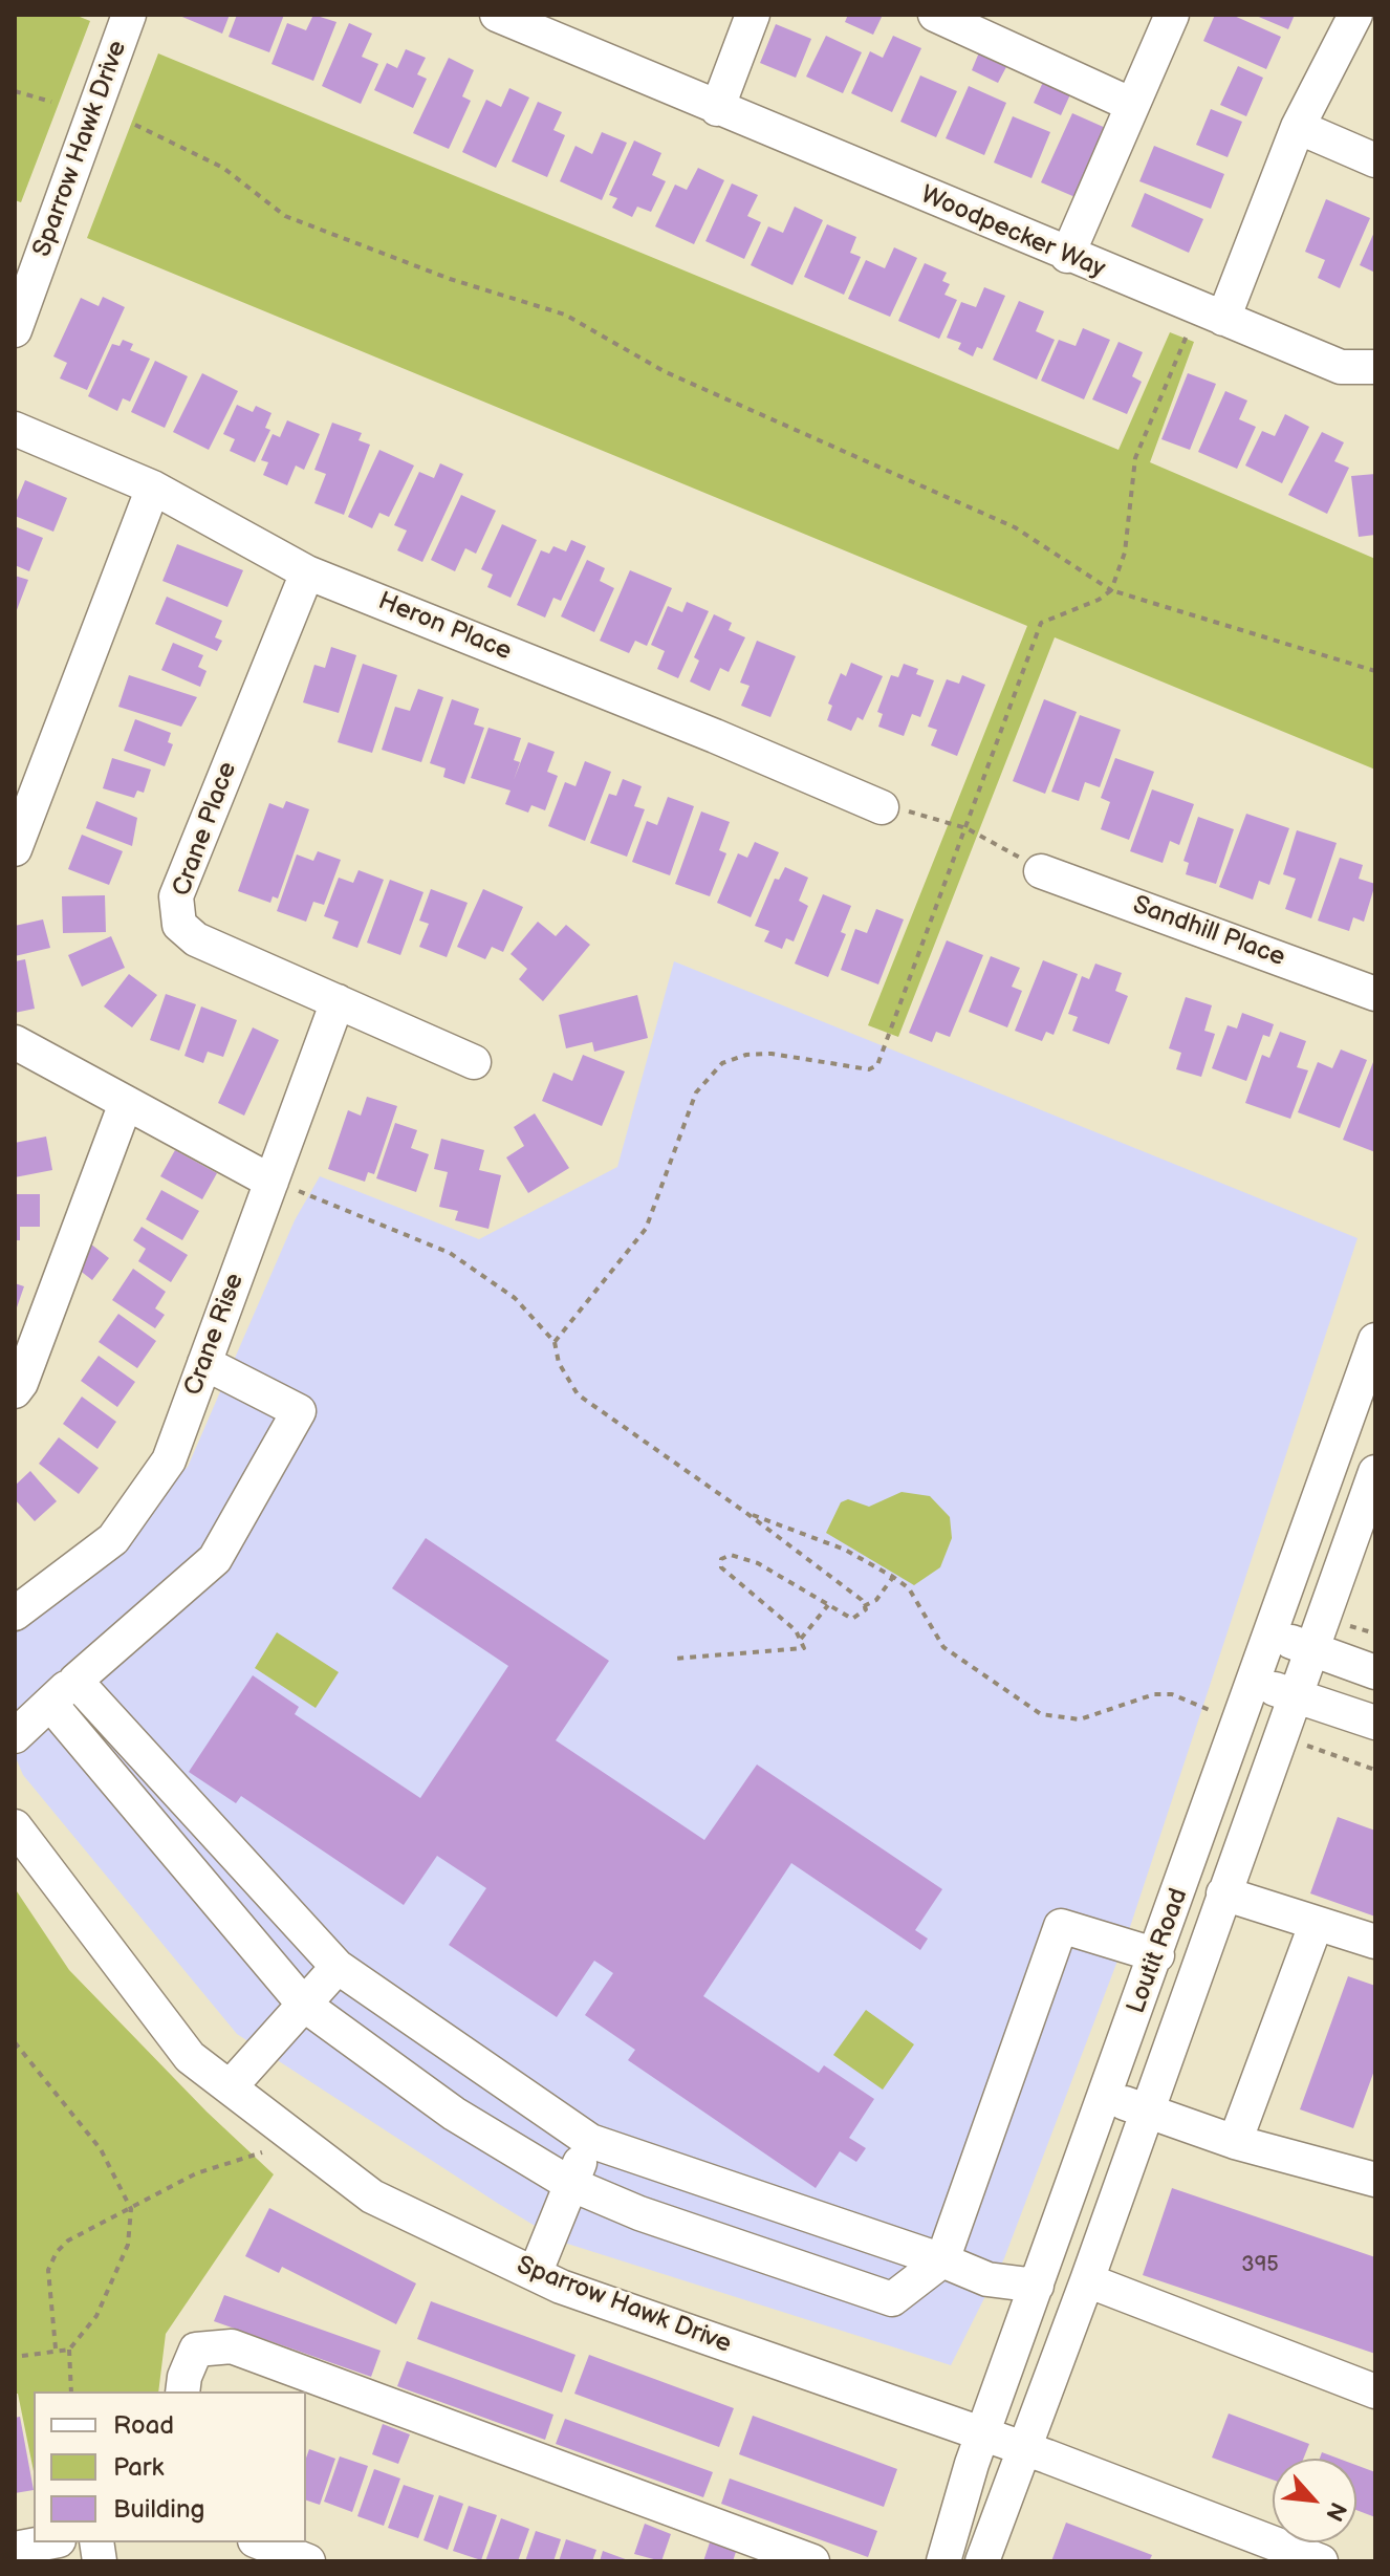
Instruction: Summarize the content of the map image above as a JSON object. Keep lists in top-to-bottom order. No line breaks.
{"streets":{"street":["Sparrow Hawk Drive","Woodpecker Way","Heron Place","Crane Place","Sandhill Place","Crane Rise","Loutit Road"]},"crossings":[["Sparrow Hawk Drive","Loutit Road"],["Heron Place","Crane Place"],["Crane Place","Crane Rise"]],"house_numbers":["395"],"legend":["Road","Park","Building"],"north":"bottom right"}
